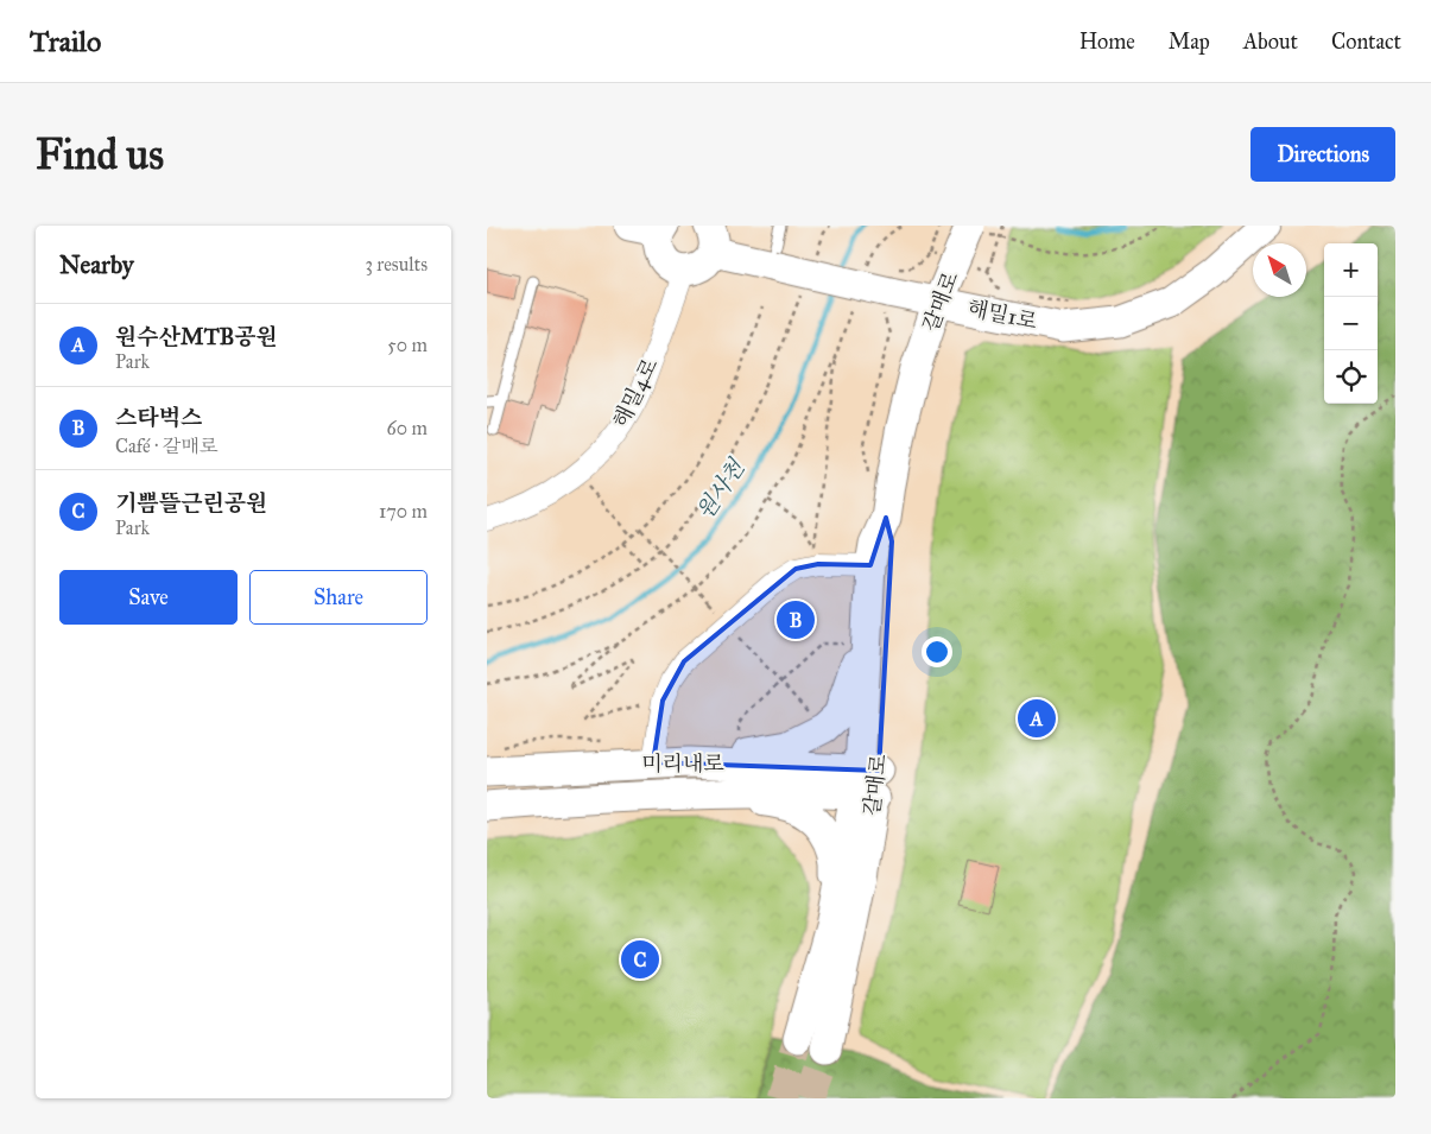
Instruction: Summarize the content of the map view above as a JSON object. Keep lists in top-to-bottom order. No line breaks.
{"streets":{"street":["갈매로","해밀1로","해밀4로","미리내로"]},"crossings":[["갈매로","해밀1로"],["갈매로","미리내로"]],"water":["원사천"],"north":"top left","page":{"header":"Trailo","nav":["Home","Map","About","Contact"],"buttons":["Directions",["Save","Share"]],"title":"Find us","heading":["Nearby","3 results"],"map_buttons":["+","−"],"list":[{"mark":"A","name":"원수산MTB공원","note":"Park","value":"50 m"},{"mark":"B","name":"스타벅스","note":"Café · 갈매로","value":"60 m"},{"mark":"C","name":"기쁨뜰근린공원","note":"Park","value":"170 m"}],"pins":["B","A","C"]}}
